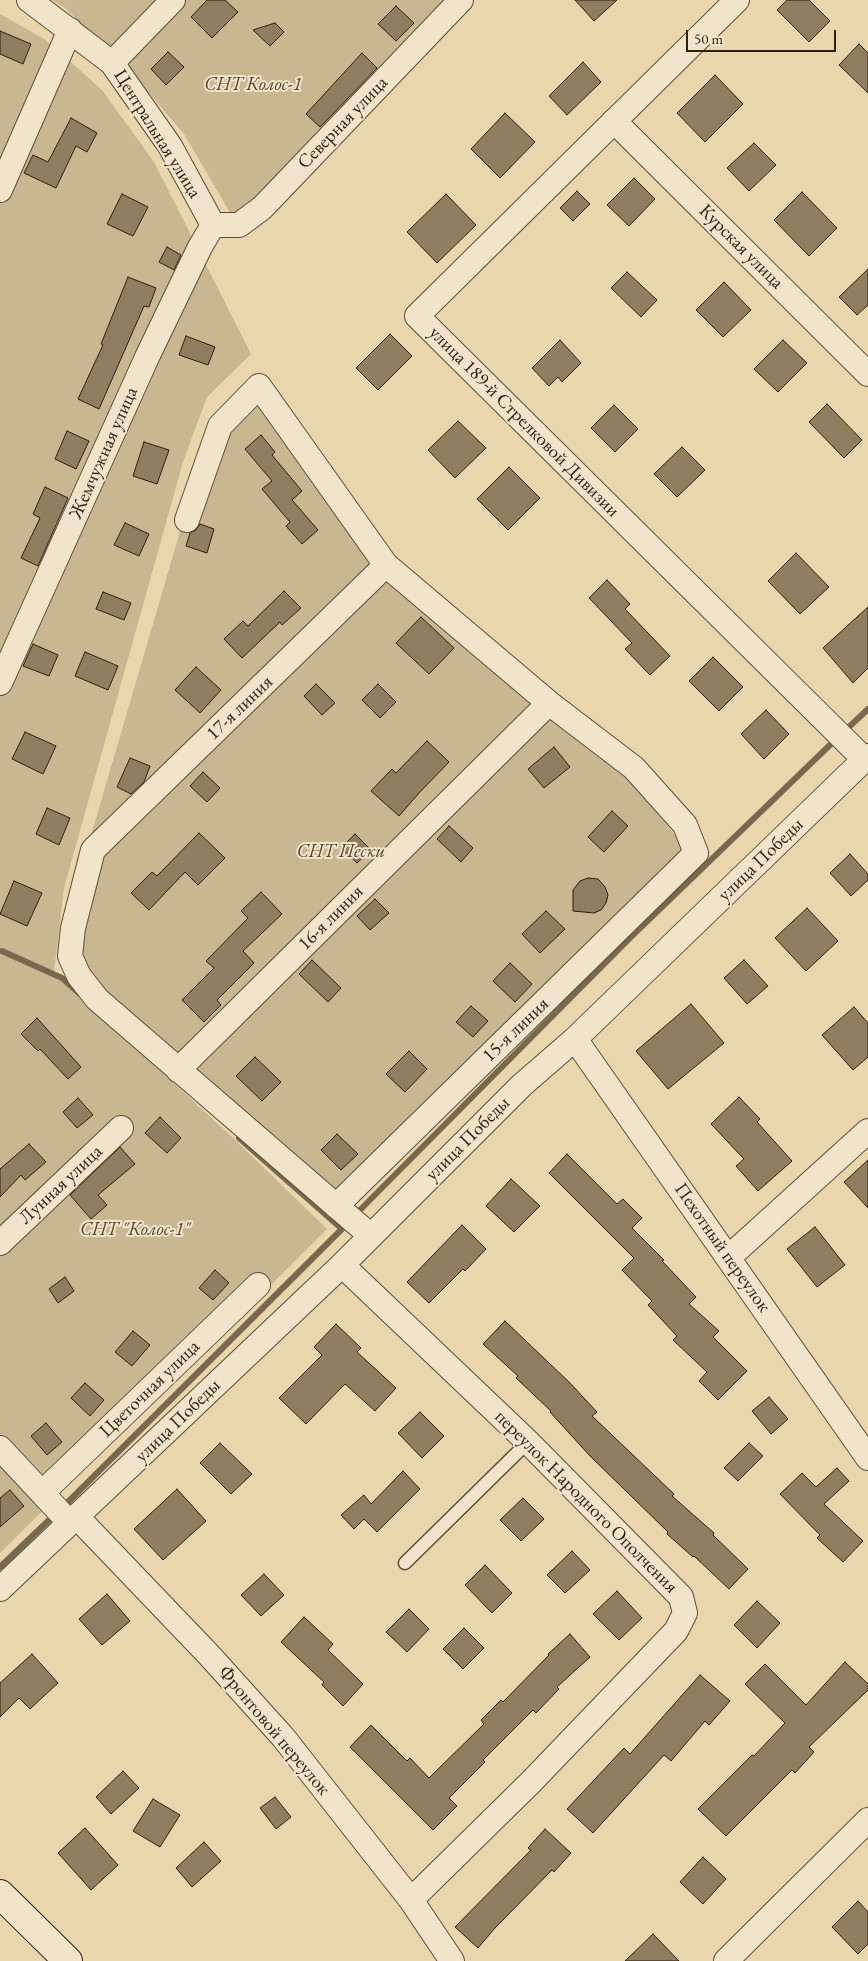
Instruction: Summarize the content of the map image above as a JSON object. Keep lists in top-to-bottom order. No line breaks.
{"streets":{"street":["Северная улица","Центральная улица","Курская улица","улица 189-й Стрелковой Дивизии","Жемчужная улица","17-я линия","улица Победы","16-я линия","15-я линия","Лунная улица","Пехотный переулок","Цветочная улица","переулок Народного Ополчения","Фронтовой переулок"]},"crossings":[["Северная улица","Центральная улица"],["Северная улица","Жемчужная улица"],["Центральная улица","Жемчужная улица"],["Курская улица","улица 189-й Стрелковой Дивизии"],["улица 189-й Стрелковой Дивизии","улица Победы"],["17-я линия","16-я линия"],["улица Победы","Пехотный переулок"],["улица Победы","переулок Народного Ополчения"],["улица Победы","Фронтовой переулок"],["16-я линия","15-я линия"],["переулок Народного Ополчения","Фронтовой переулок"]],"parks":["СНТ Колос-1","СНТ Пески","СНТ \"Колос-1\""],"scale_bar":"50 m"}
